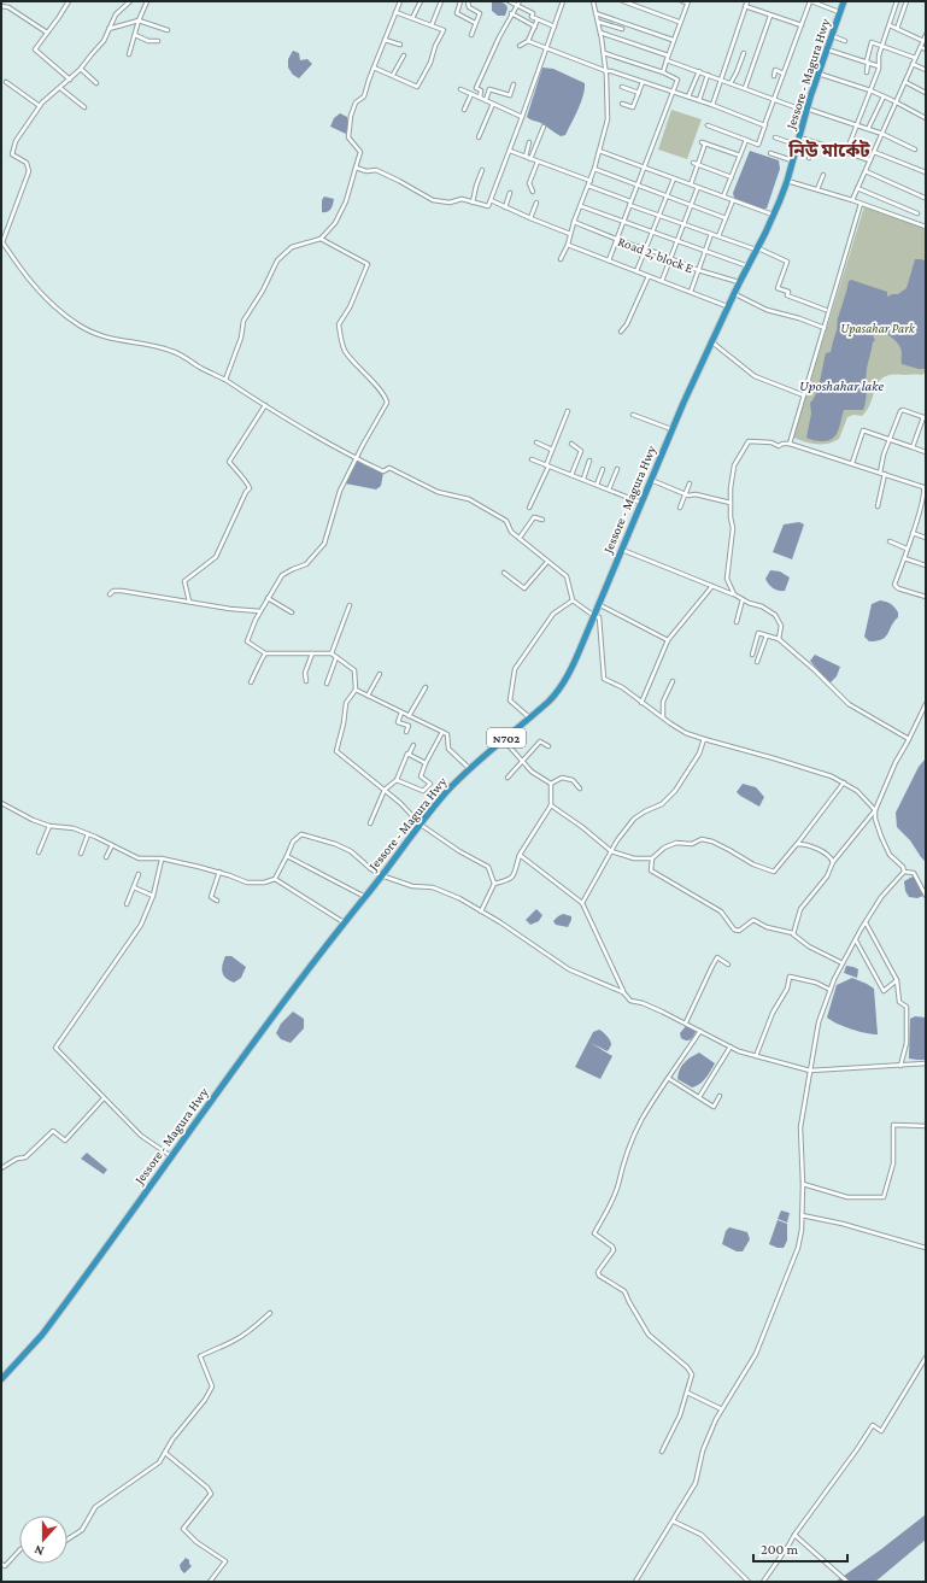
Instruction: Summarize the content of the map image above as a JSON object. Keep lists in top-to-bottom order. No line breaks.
{"streets":{"highway":["Jessore - Magura Hwy","N702"],"street":["Road 2, block E"]},"crossings":[["Jessore - Magura Hwy","Road 2, block E"]],"districts":["নিউ মার্কেট"],"water":["Uposhahar lake"],"parks":["Upasahar Park"],"scale_bar":"200 m","north":"bottom"}
